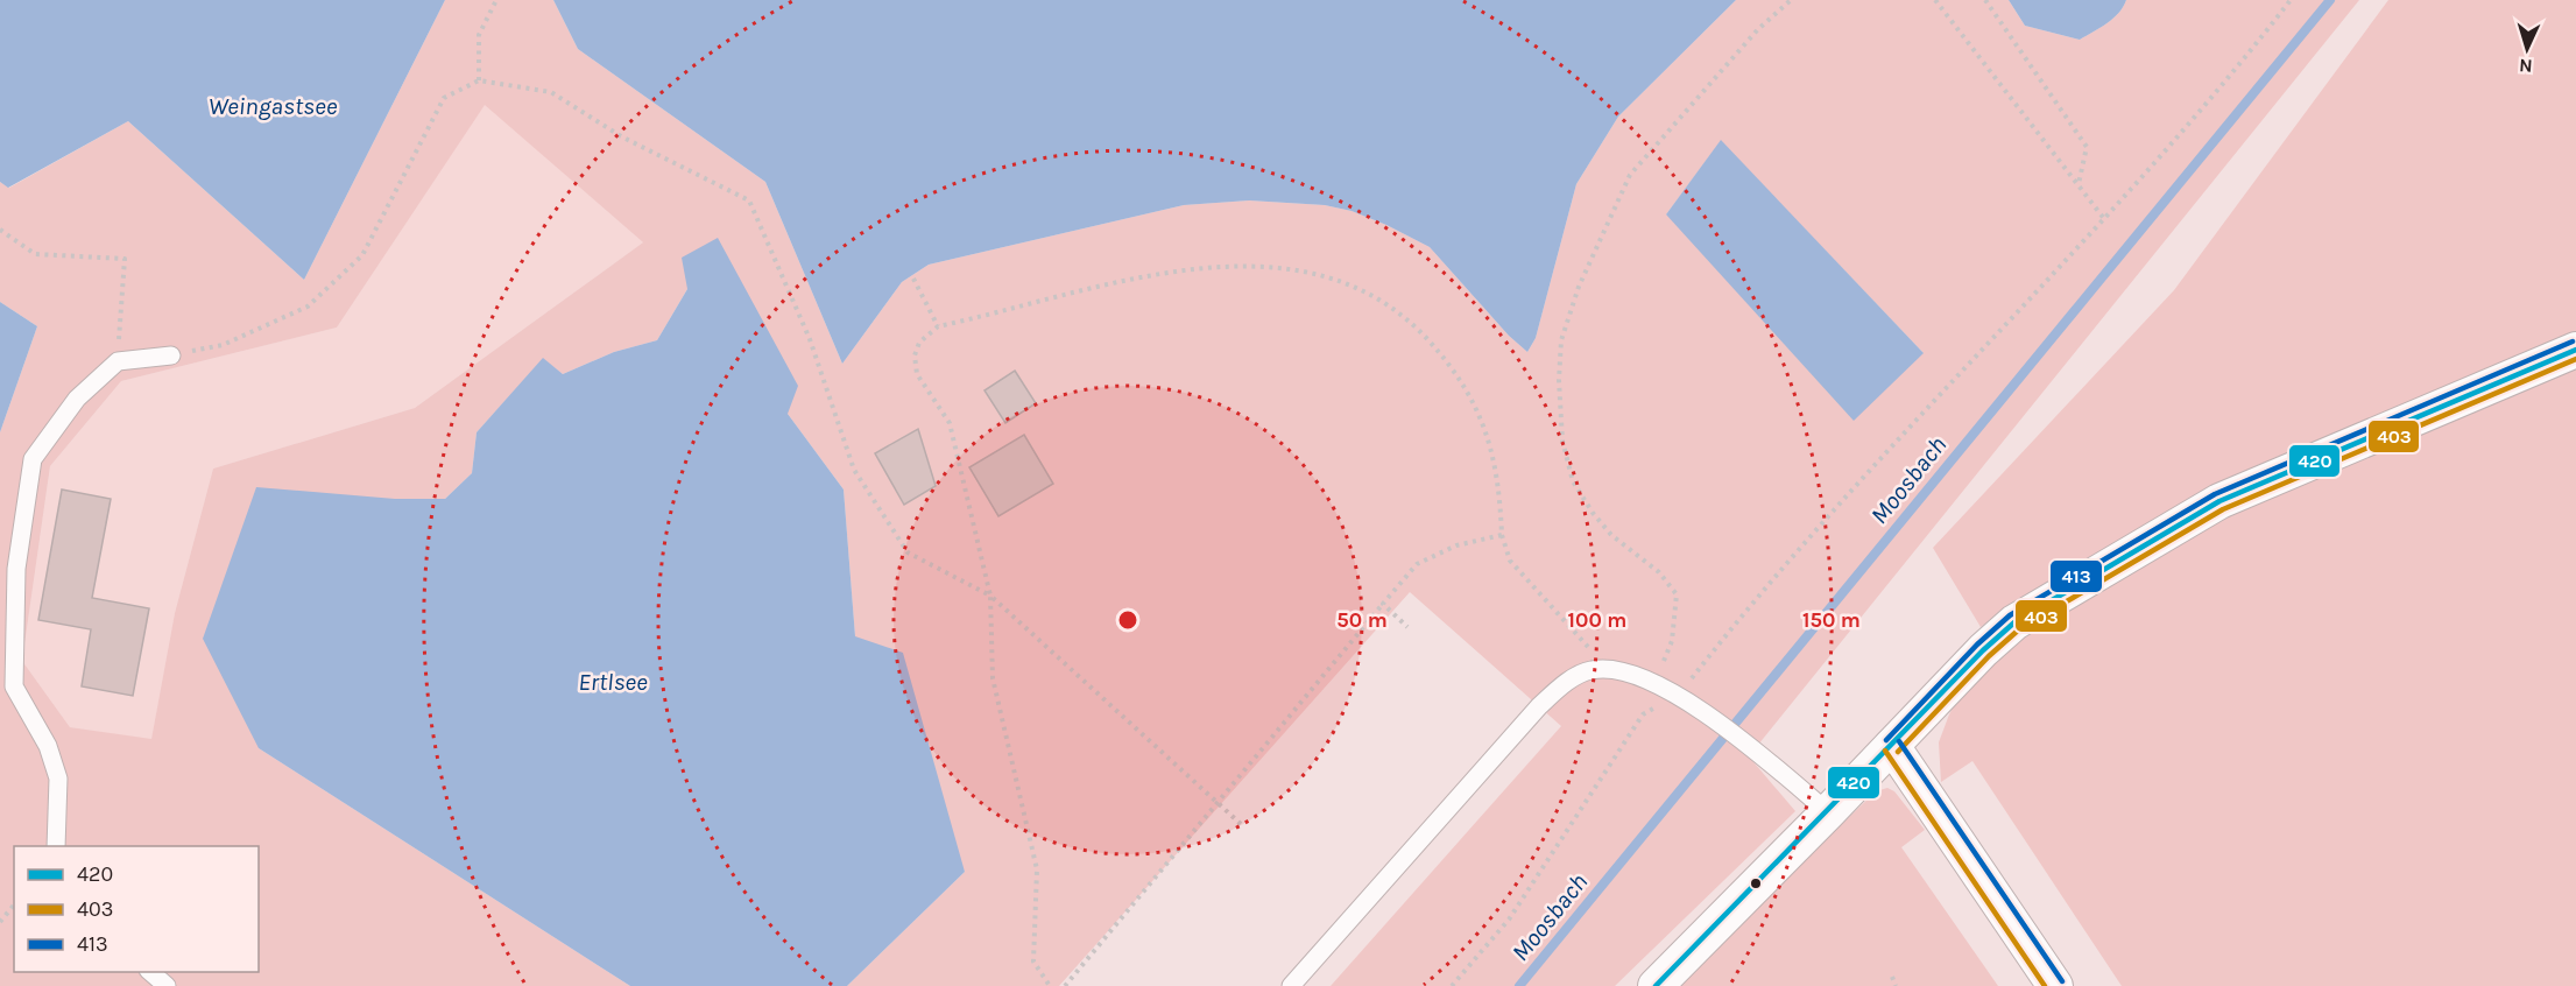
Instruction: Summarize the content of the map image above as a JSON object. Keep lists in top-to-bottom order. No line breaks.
{"water":["Weingastsee","Moosbach","Ertlsee"],"lines":["transit line 413","transit line 420","transit line 403"],"legend":["420","403","413"],"north":"bottom","rings":["50 m","100 m","150 m"]}
